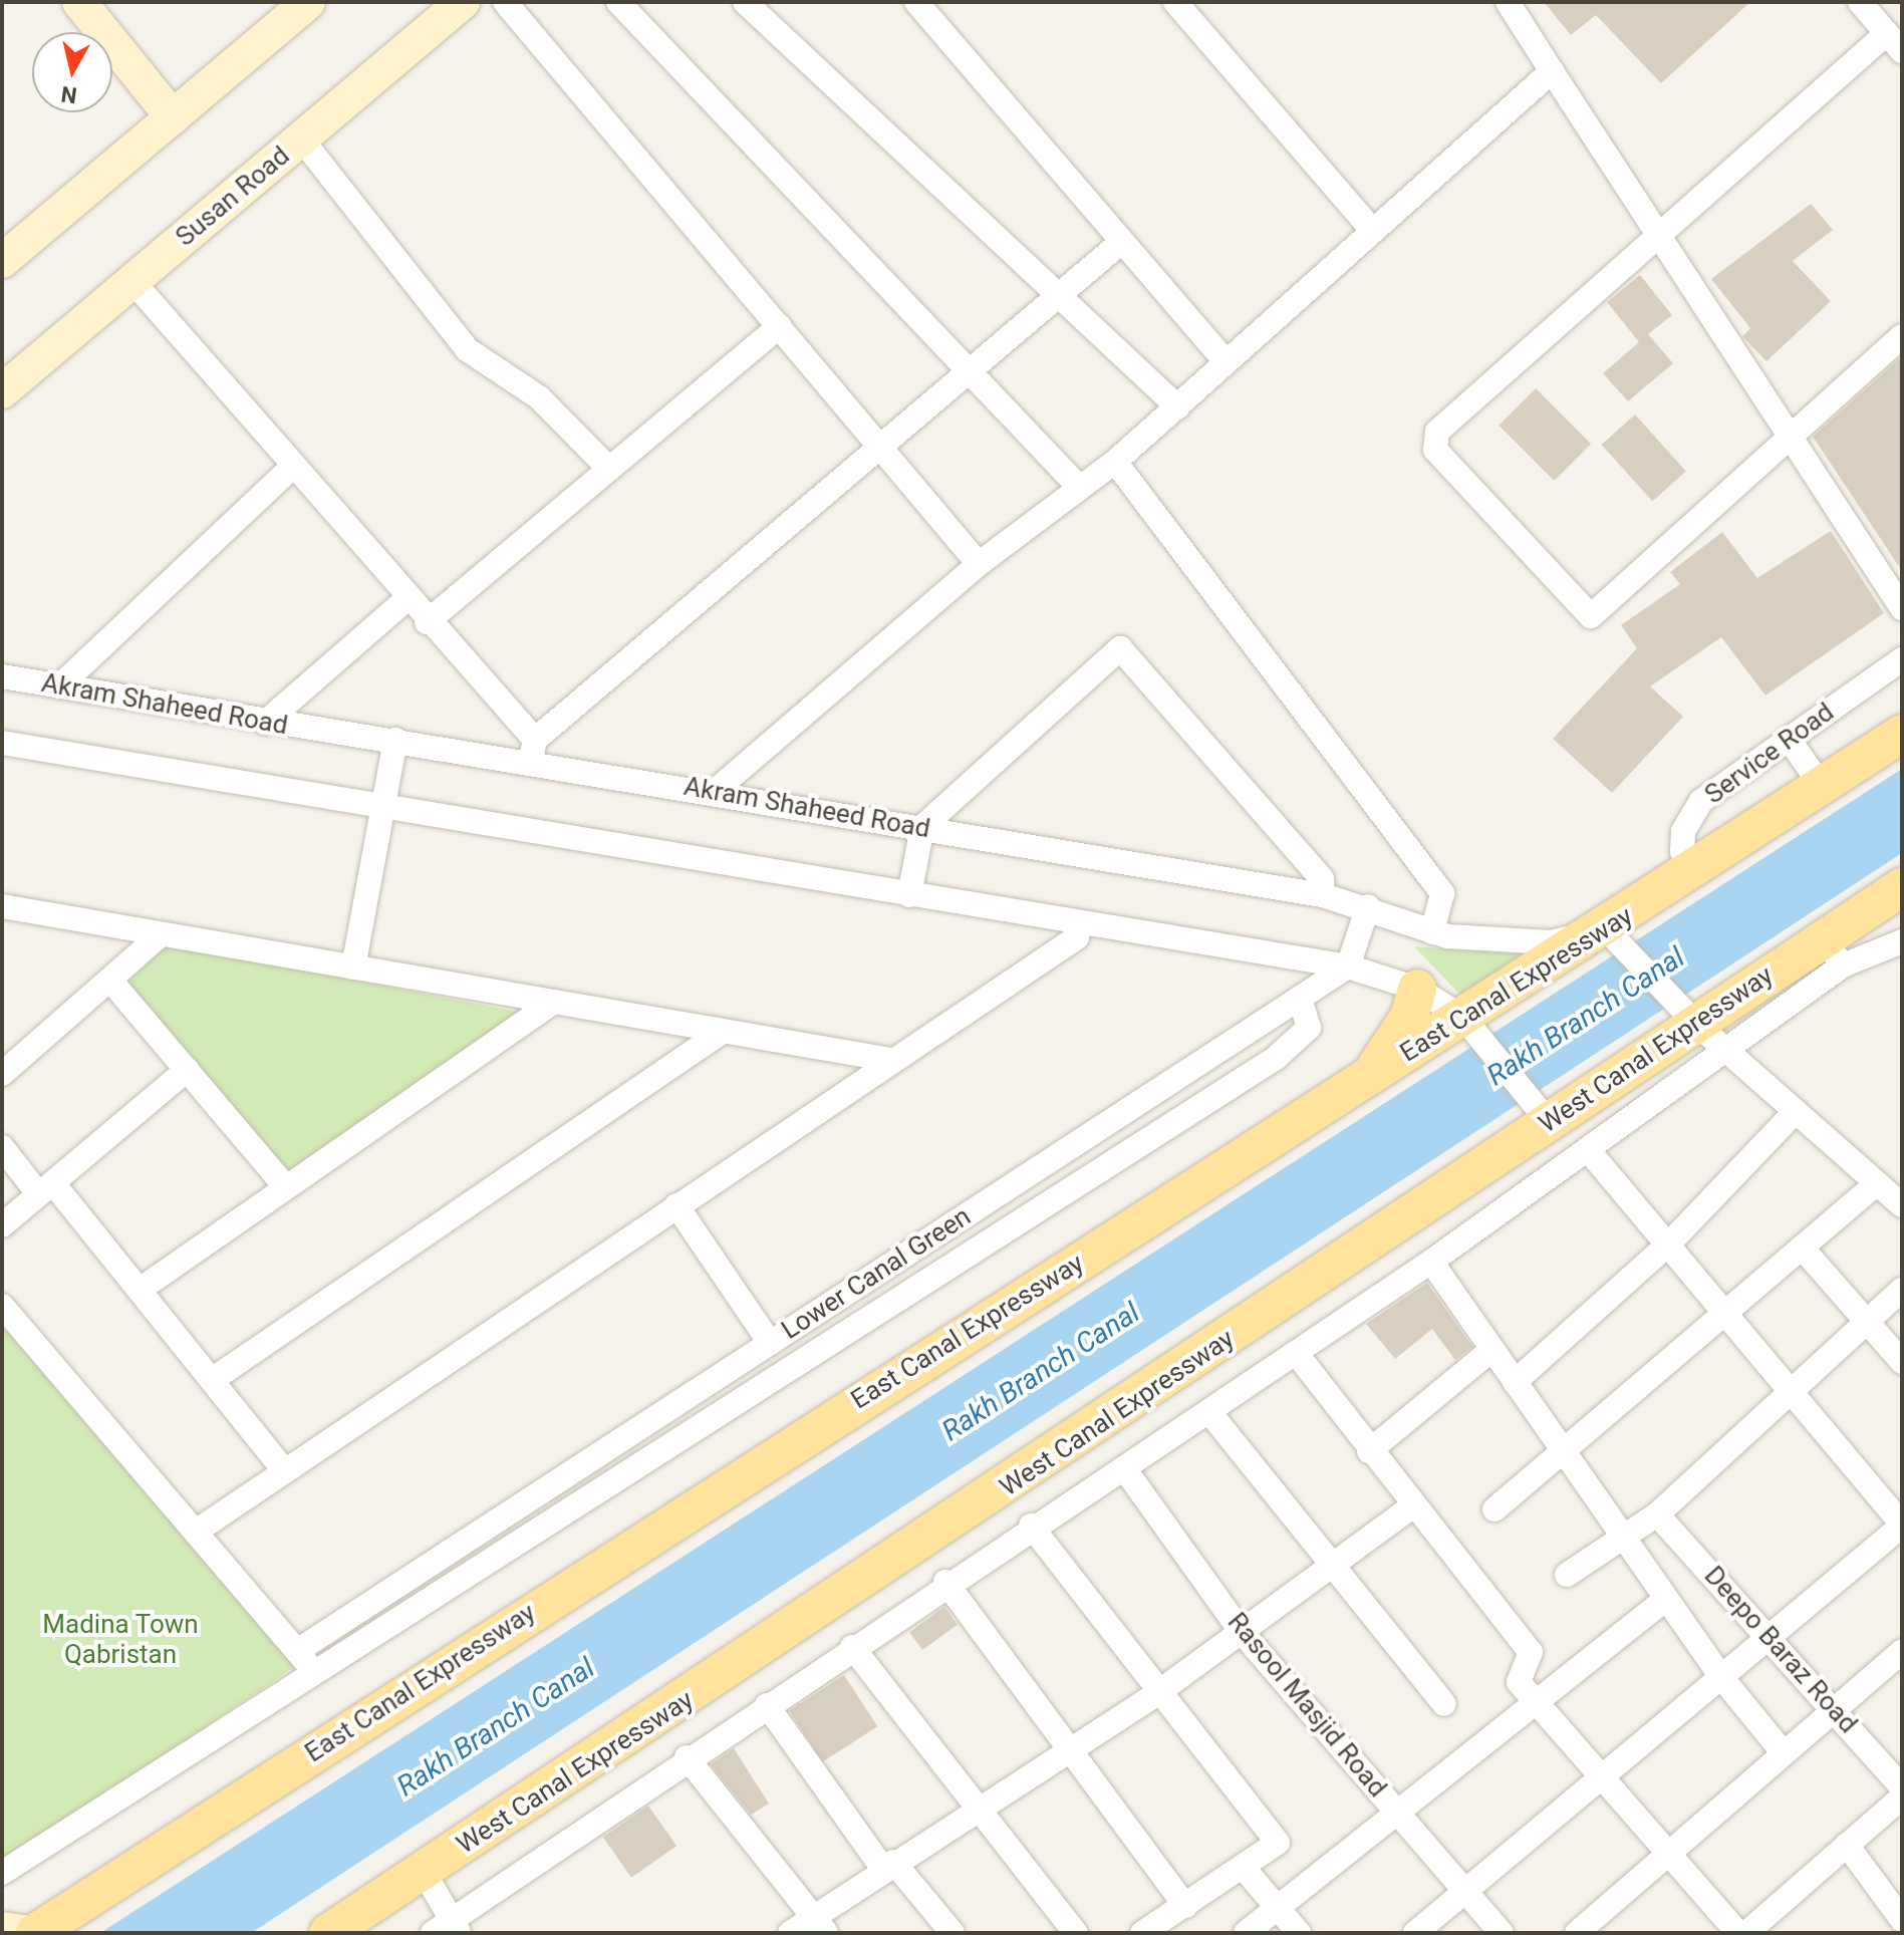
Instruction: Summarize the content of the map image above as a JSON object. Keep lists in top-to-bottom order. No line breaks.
{"streets":{"main road":["East Canal Expressway","West Canal Expressway"],"street":["Susan Road","Akram Shaheed Road","Service Road","Lower Canal Green","Deepo Baraz Road","Rasool Masjid Road"]},"crossings":[["Akram Shaheed Road","East Canal Expressway"],["Service Road","East Canal Expressway"]],"water":["Rakh Branch Canal"],"parks":["Madina Town Qabristan"],"north":"bottom"}
